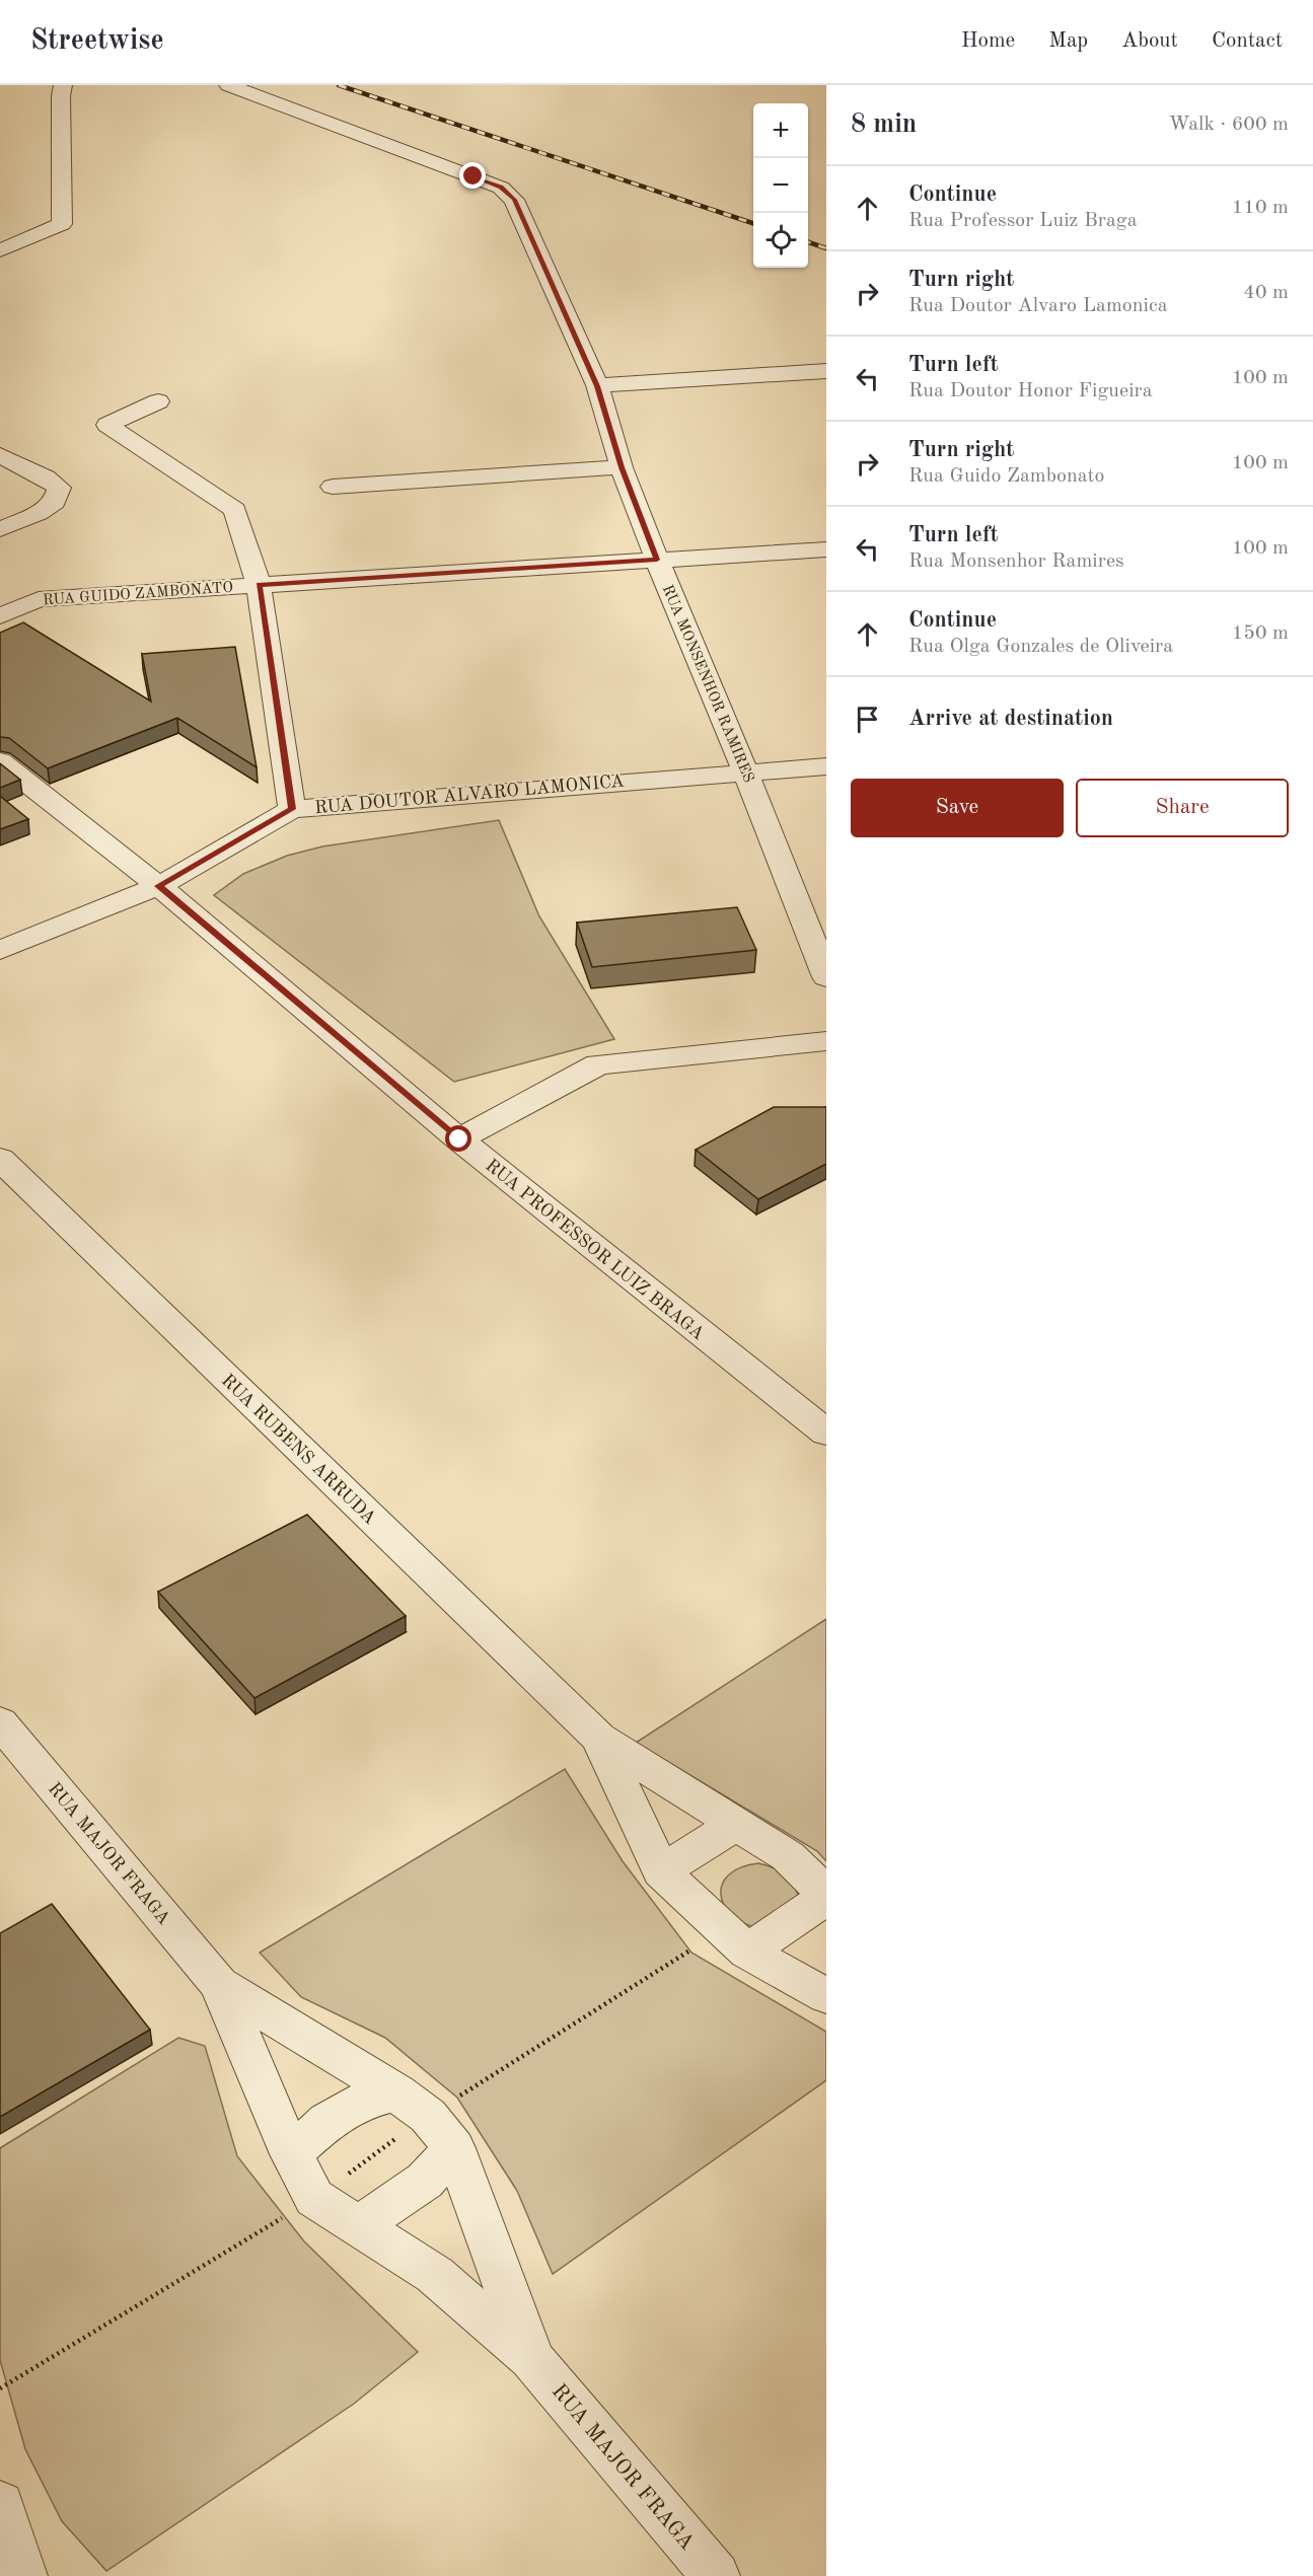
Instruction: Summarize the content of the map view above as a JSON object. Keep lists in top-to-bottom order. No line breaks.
{"streets":{"street":["RUA GUIDO ZAMBONATO","RUA MONSENHOR RAMIRES","RUA DOUTOR ALVARO LAMONICA","RUA PROFESSOR LUIZ BRAGA","RUA RUBENS ARRUDA","RUA MAJOR FRAGA"]},"crossings":[["RUA GUIDO ZAMBONATO","RUA MONSENHOR RAMIRES"],["RUA MONSENHOR RAMIRES","RUA DOUTOR ALVARO LAMONICA"],["RUA DOUTOR ALVARO LAMONICA","RUA PROFESSOR LUIZ BRAGA"]],"page":{"header":"Streetwise","nav":["Home","Map","About","Contact"],"heading":["8 min","Walk · 600 m"],"map_buttons":["+","−"],"list":[["Continue","Rua Professor Luiz Braga","110 m"],["Turn right","Rua Doutor Alvaro Lamonica","40 m"],["Turn left","Rua Doutor Honor Figueira","100 m"],["Turn right","Rua Guido Zambonato","100 m"],["Turn left","Rua Monsenhor Ramires","100 m"],["Continue","Rua Olga Gonzales de Oliveira","150 m"],"Arrive at destination"],"buttons":["Save","Share"]}}
